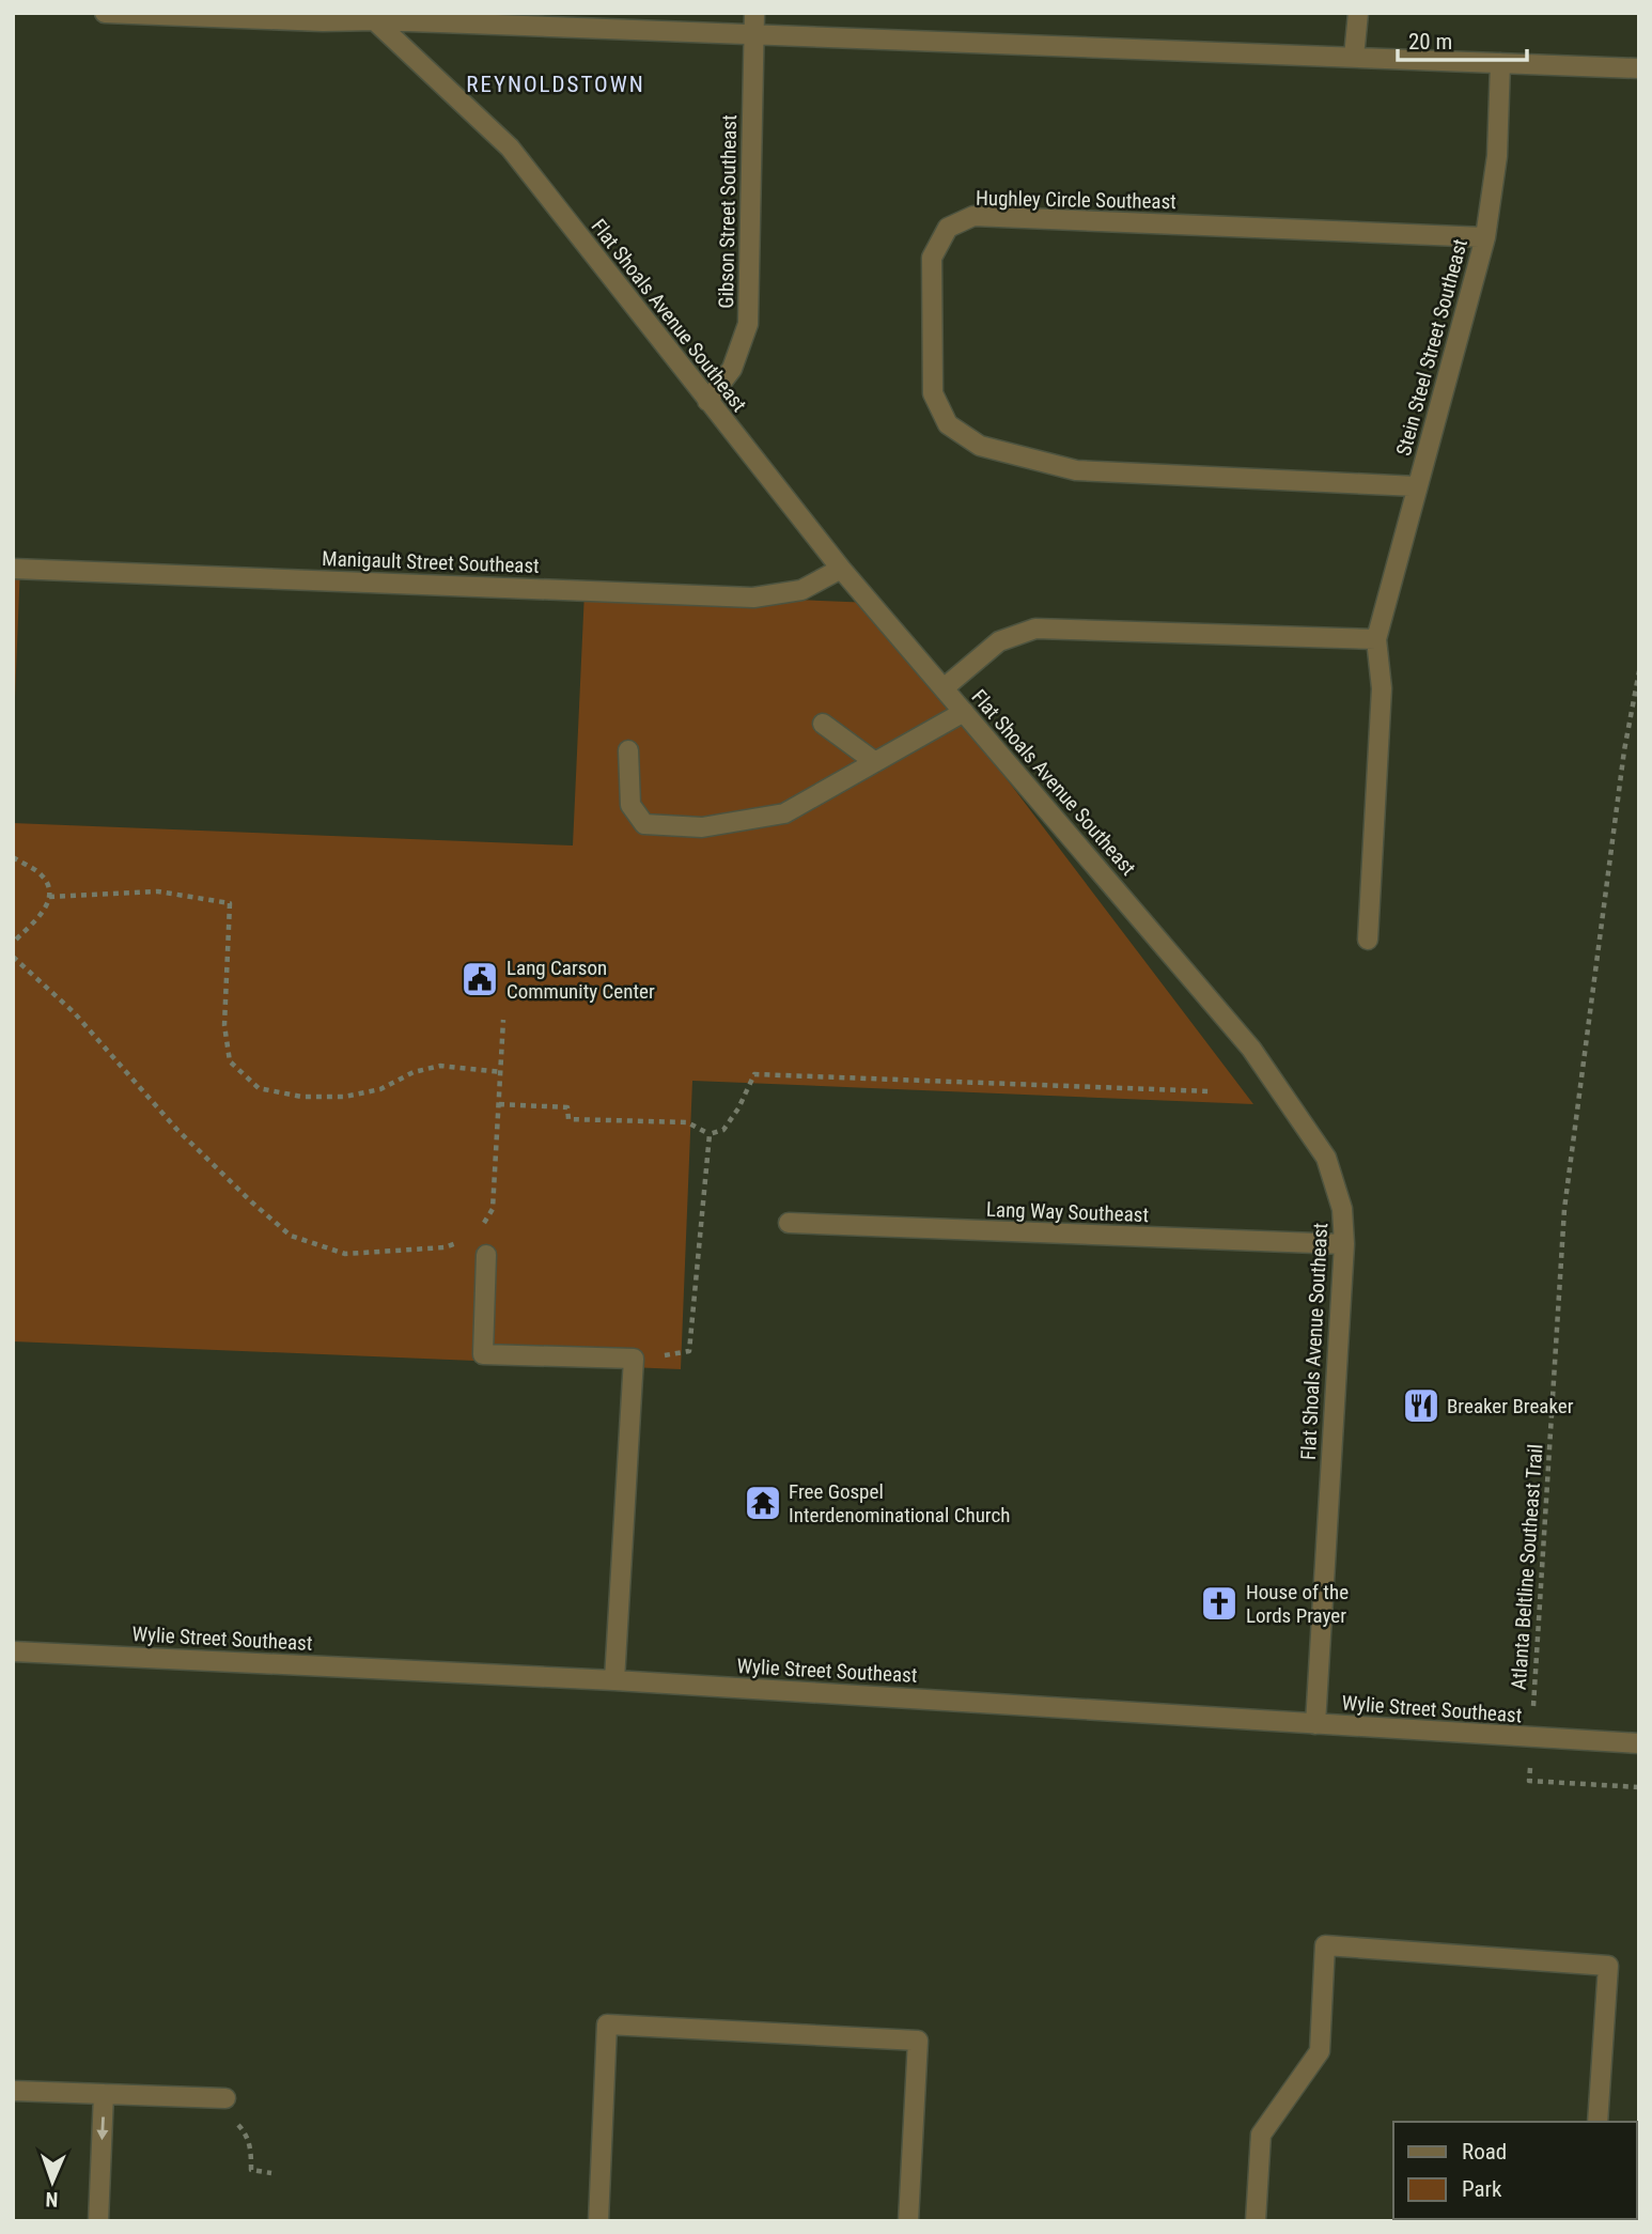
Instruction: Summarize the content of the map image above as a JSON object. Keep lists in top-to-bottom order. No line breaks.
{"streets":{"street":["Hughley Circle Southeast","Gibson Street Southeast","Flat Shoals Avenue Southeast","Stein Steel Street Southeast","Manigault Street Southeast","Lang Way Southeast","Wylie Street Southeast"],"path":["Atlanta Beltline Southeast Trail"]},"crossings":[["Hughley Circle Southeast","Stein Steel Street Southeast"],["Gibson Street Southeast","Flat Shoals Avenue Southeast"],["Flat Shoals Avenue Southeast","Manigault Street Southeast"],["Flat Shoals Avenue Southeast","Lang Way Southeast"],["Flat Shoals Avenue Southeast","Wylie Street Southeast"]],"districts":["REYNOLDSTOWN"],"places":{"public building":["Lang Carson Community Center"],"restaurant":["Breaker Breaker"],"temple":["Free Gospel Interdenominational Church"],"church":["House of the Lords Prayer"]},"legend":["Road","Park"],"scale_bar":"20 m","north":"bottom"}
